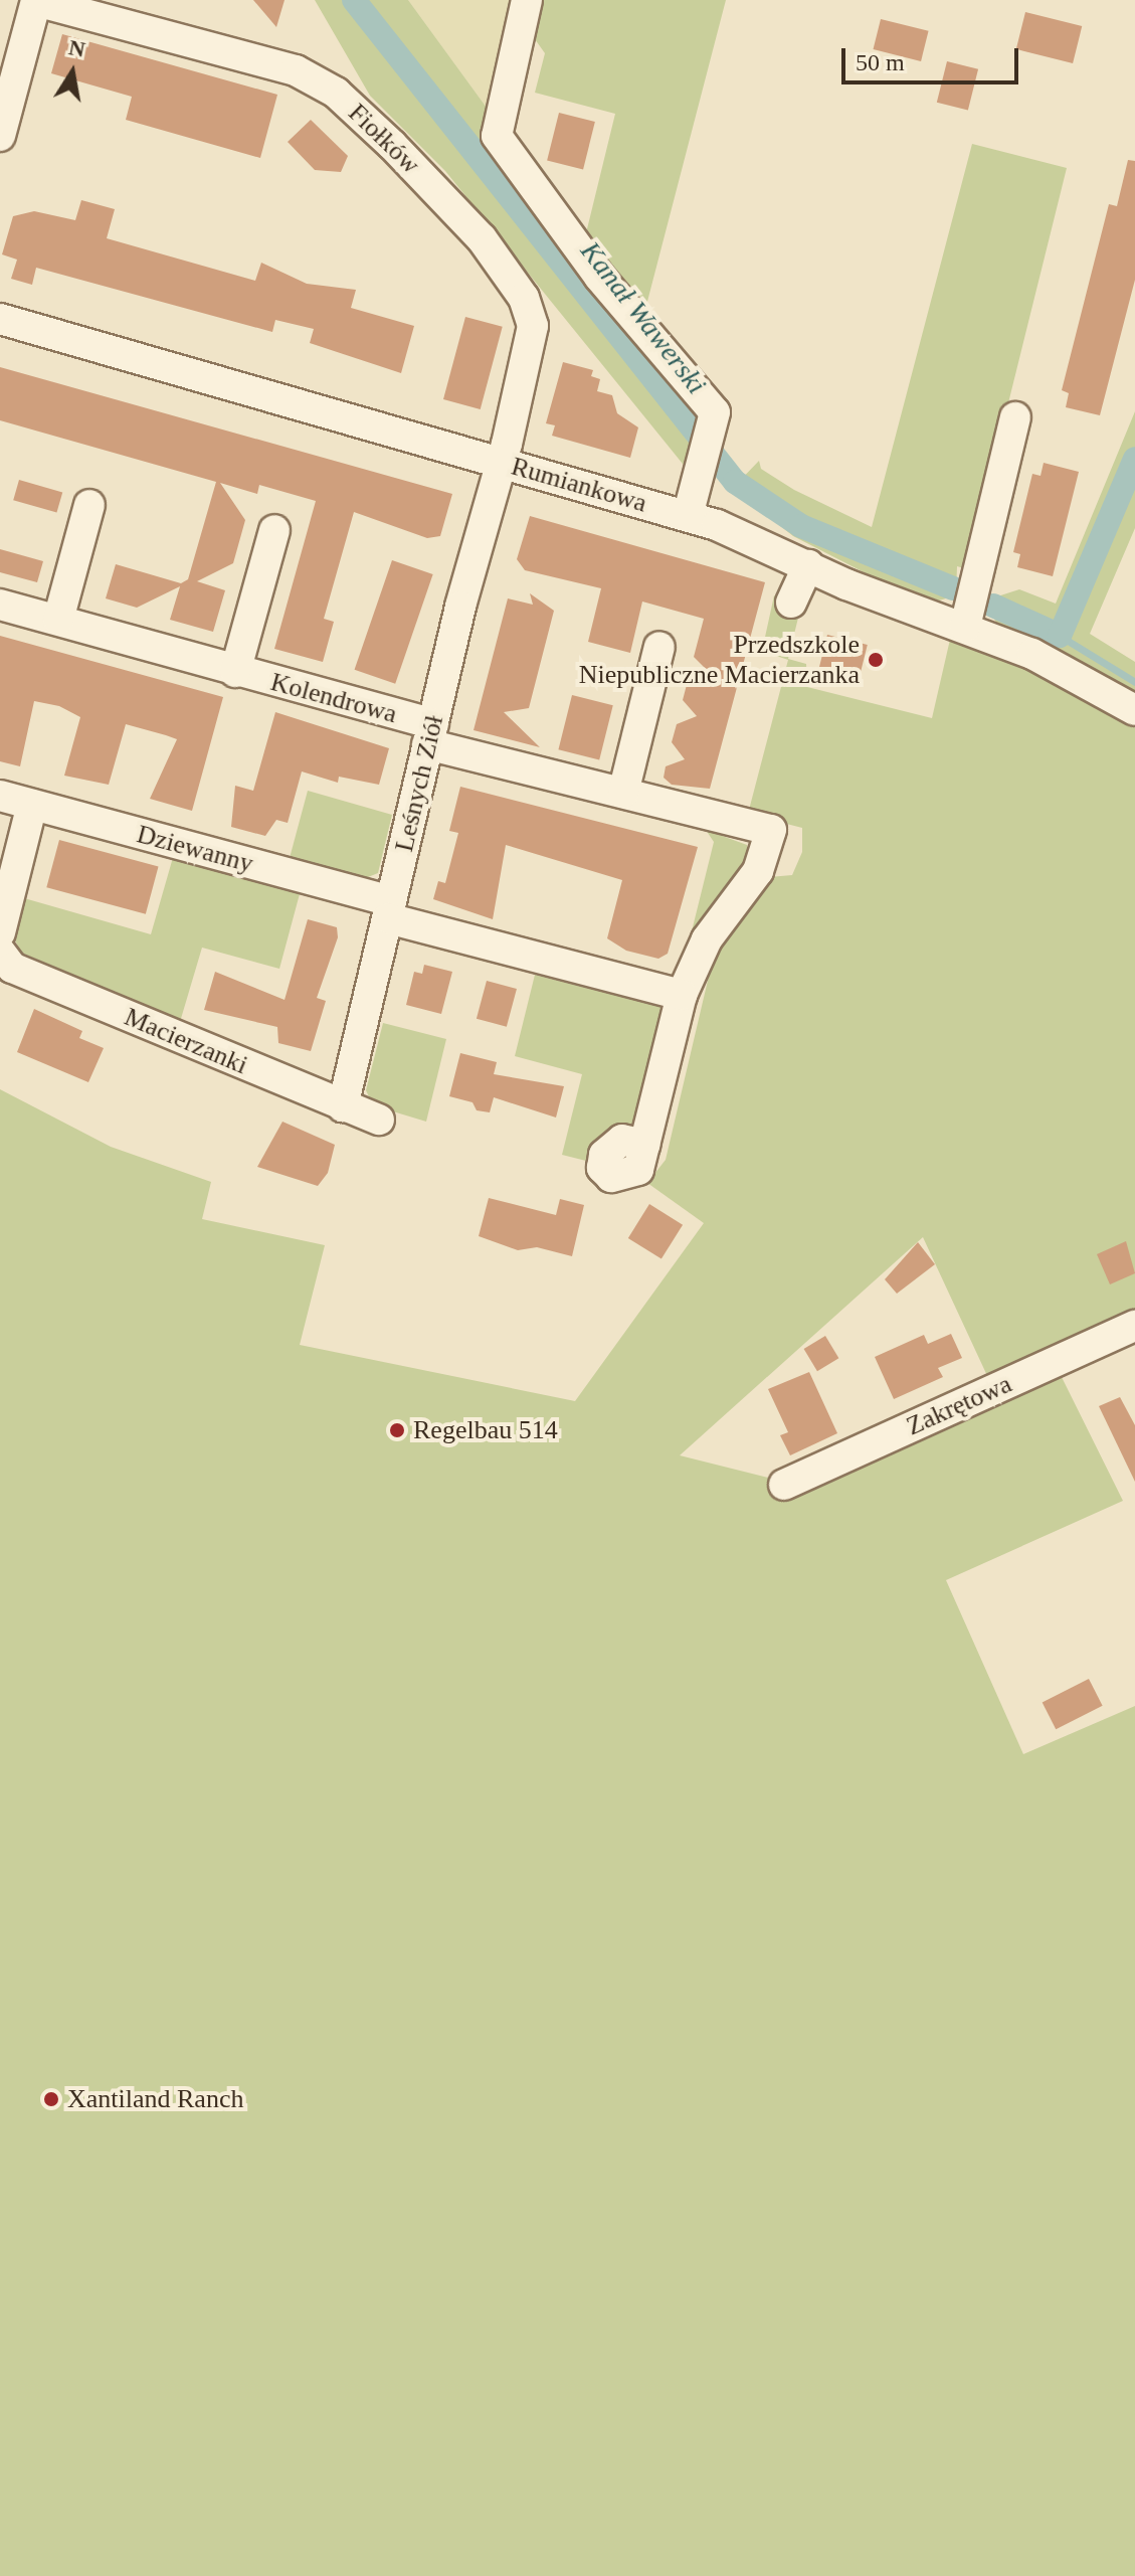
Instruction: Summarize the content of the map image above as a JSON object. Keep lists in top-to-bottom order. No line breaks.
{"streets":{"street":["Fiołków","Rumiankowa","Kolendrowa","Leśnych Ziół","Dziewanny","Macierzanki","Zakrętowa"]},"crossings":[["Fiołków","Rumiankowa"],["Fiołków","Leśnych Ziół"],["Rumiankowa","Leśnych Ziół"],["Kolendrowa","Leśnych Ziół"],["Kolendrowa","Dziewanny"],["Leśnych Ziół","Dziewanny"],["Leśnych Ziół","Macierzanki"]],"water":["Kanał Wawerski"],"places":["Przedszkole Niepubliczne Macierzanka","Regelbau 514","Xantiland Ranch"],"scale_bar":"50 m","north":"top"}
